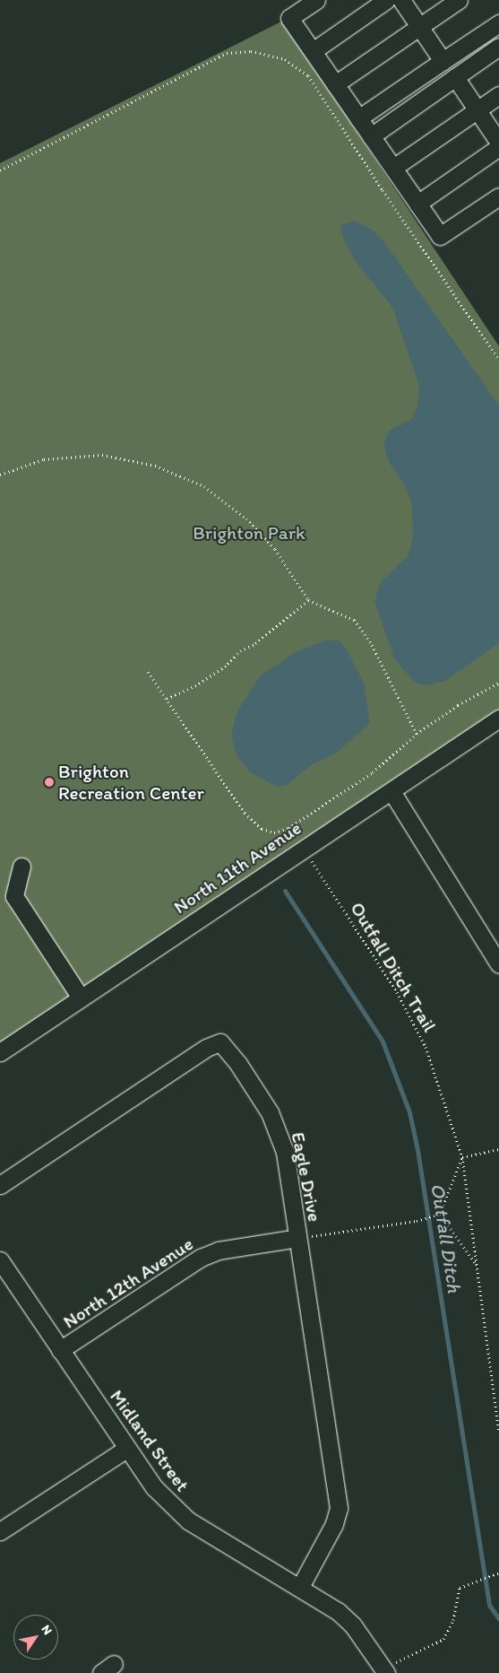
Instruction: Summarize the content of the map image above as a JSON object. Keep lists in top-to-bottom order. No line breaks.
{"streets":{"street":["North 11th Avenue","Eagle Drive","North 12th Avenue","Midland Street"],"path":["Outfall Ditch Trail"]},"crossings":[["North 11th Avenue","Outfall Ditch Trail"],["Eagle Drive","North 12th Avenue"],["Eagle Drive","Midland Street"],["North 12th Avenue","Midland Street"]],"water":["Outfall Ditch"],"parks":["Brighton Park"],"places":["Brighton Recreation Center"],"north":"top right"}
